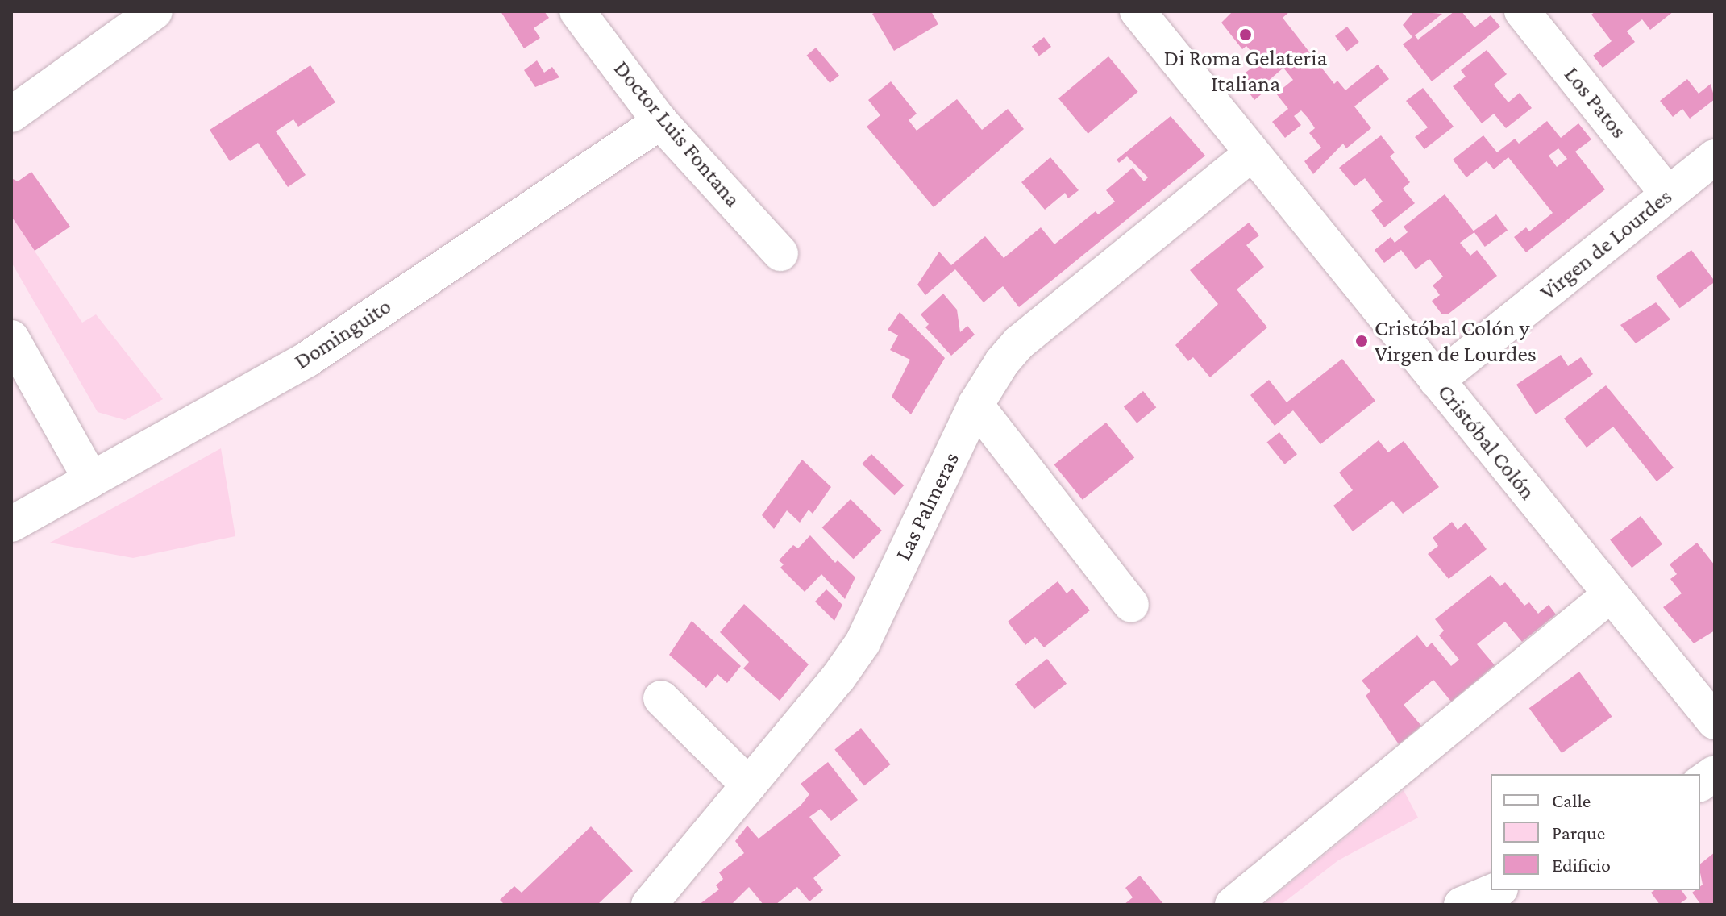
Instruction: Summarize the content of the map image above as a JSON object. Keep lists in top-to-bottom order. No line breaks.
{"streets":{"street":["Los Patos","Doctor Luis Fontana","Virgen de Lourdes","Dominguito","Cristóbal Colón","Las Palmeras"]},"crossings":[["Los Patos","Virgen de Lourdes"],["Doctor Luis Fontana","Dominguito"],["Virgen de Lourdes","Cristóbal Colón"],["Cristóbal Colón","Las Palmeras"]],"places":["Di Roma Gelateria Italiana","Cristóbal Colón y Virgen de Lourdes"],"legend":["Calle","Parque","Edificio"]}
